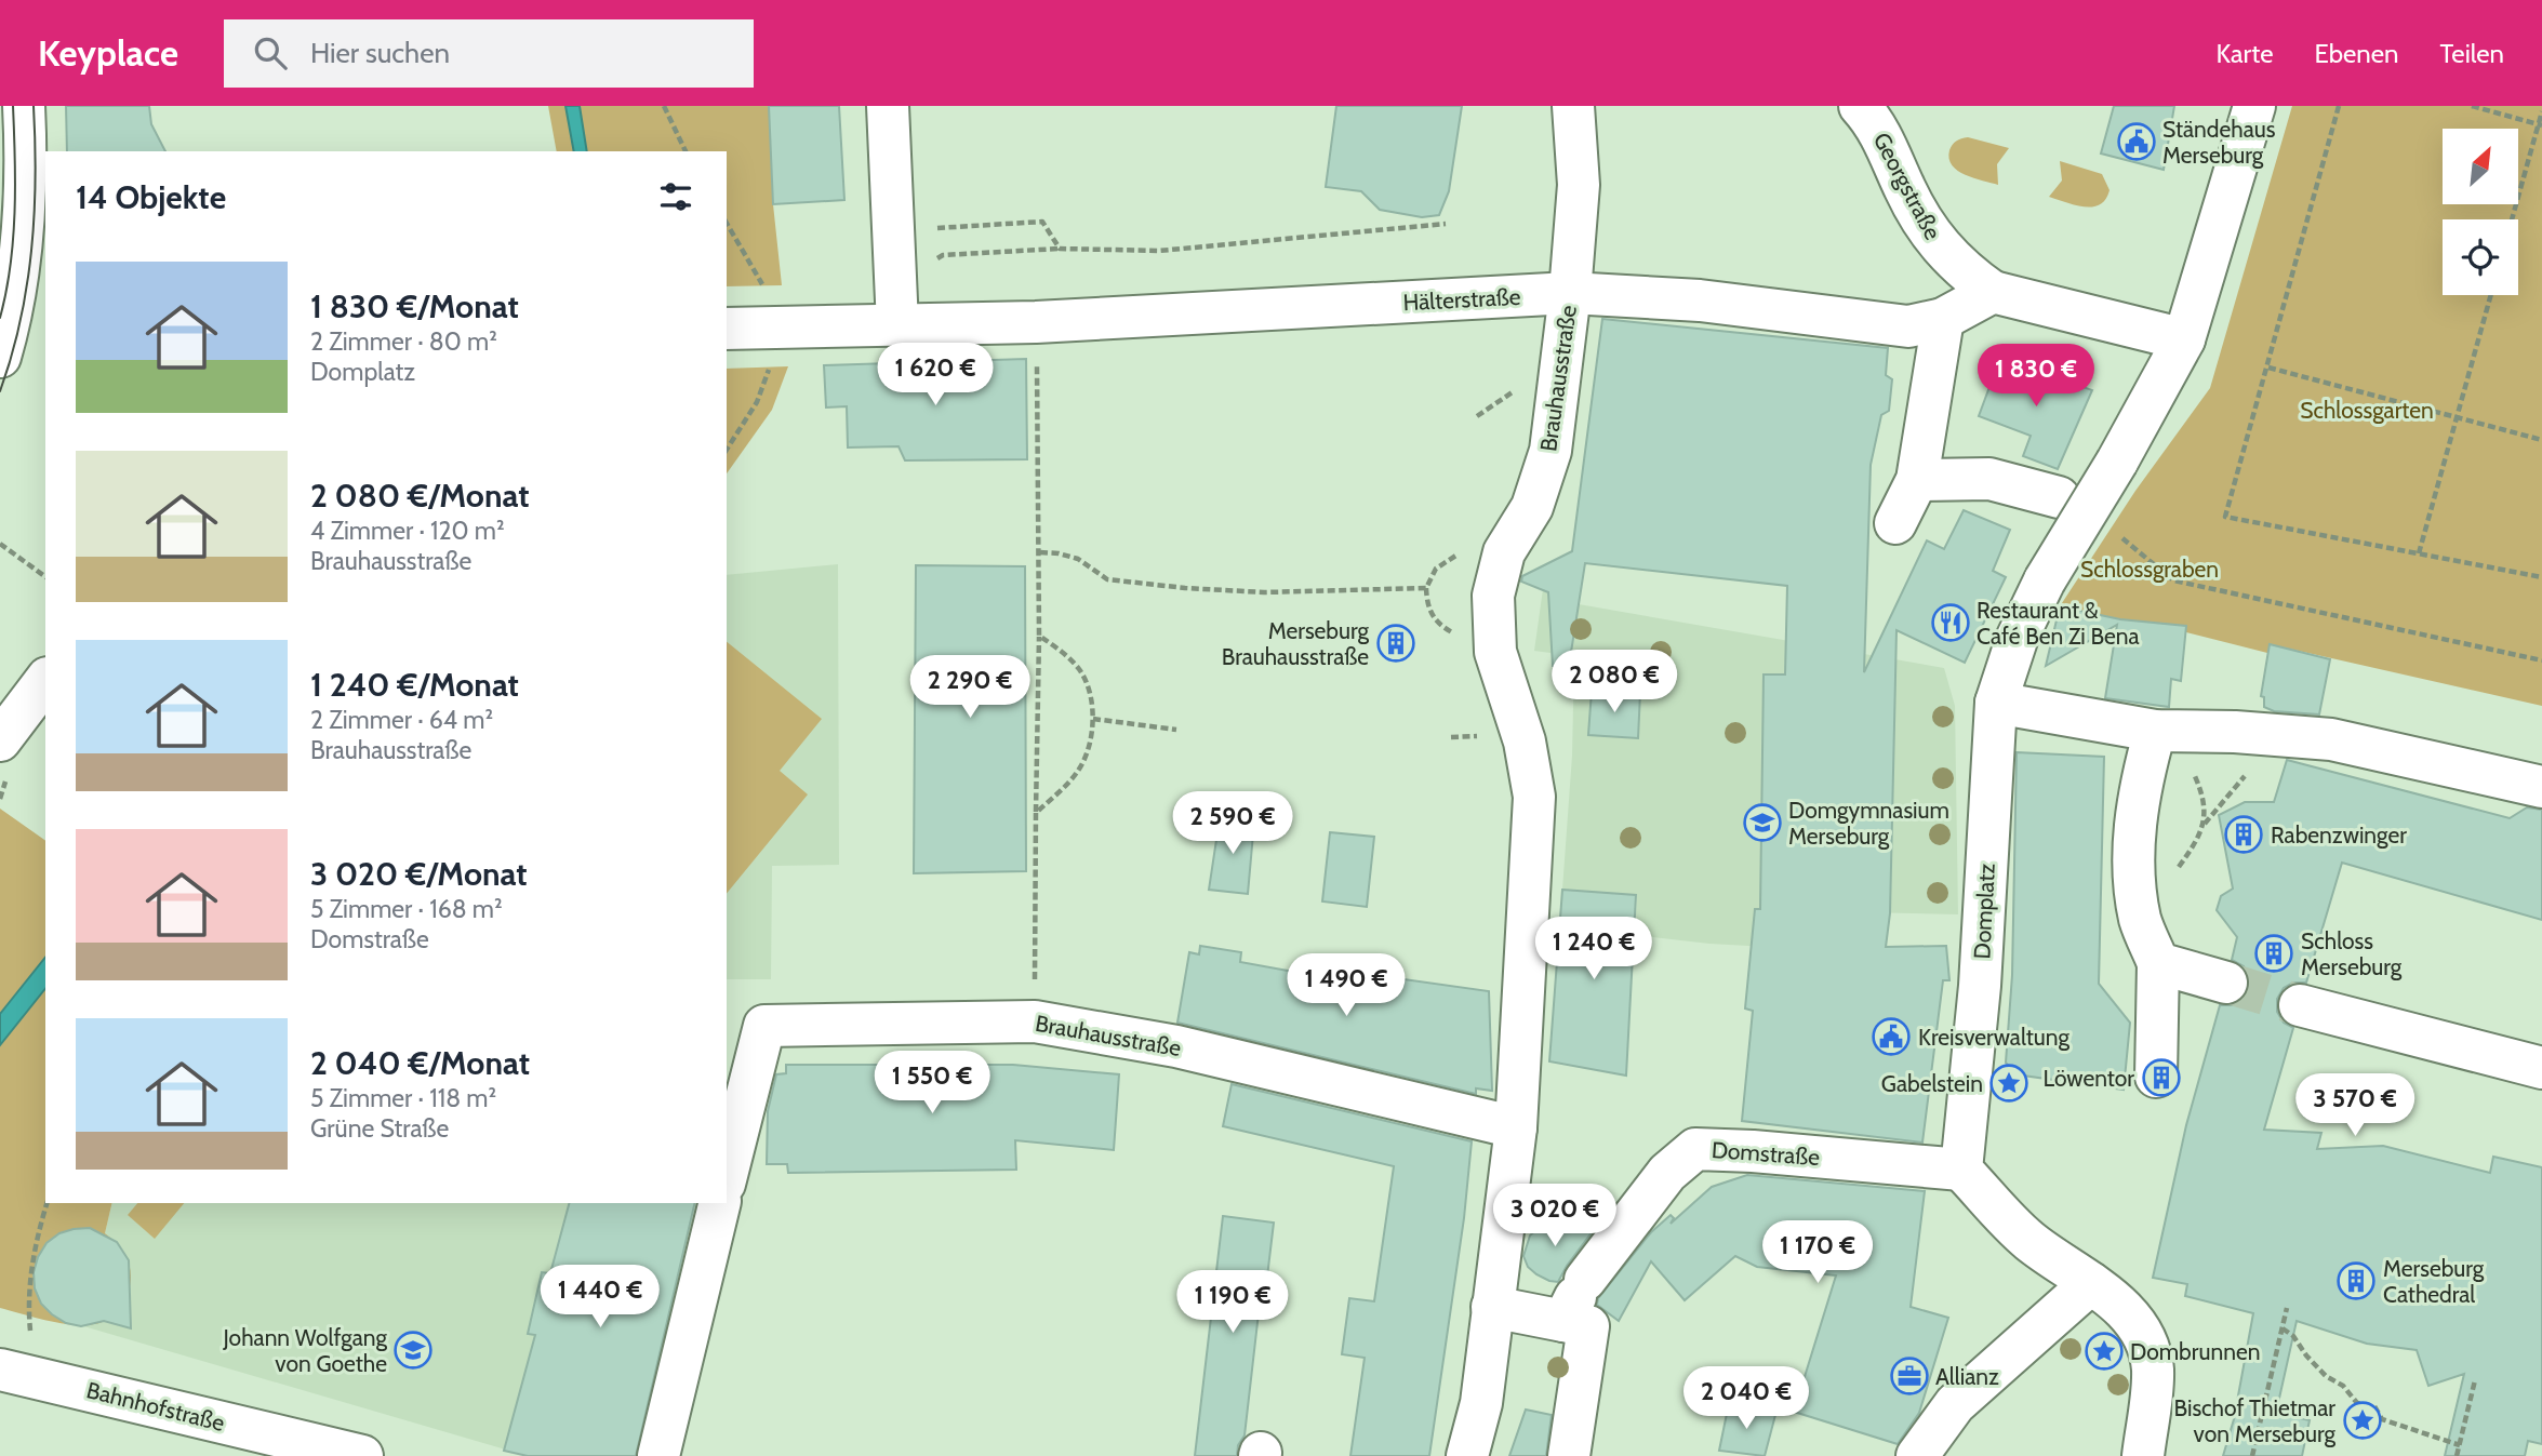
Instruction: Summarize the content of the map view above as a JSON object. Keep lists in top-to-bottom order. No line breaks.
{"streets":{"street":["Georgstraße","Hälterstraße","Brauhausstraße","Domplatz","Domstraße","Bahnhofstraße"]},"crossings":[["Georgstraße","Hälterstraße"],["Hälterstraße","Brauhausstraße"],["Domplatz","Domstraße"]],"parks":["Schlossgarten","Schlossgraben"],"places":{"public building":["Ständehaus Merseburg","Kreisverwaltung"],"restaurant":["Restaurant & Café Ben Zi Bena"],"building":["Merseburg Brauhausstraße","Rabenzwinger","Schloss Merseburg","Löwentor","Merseburg Cathedral"],"school or university":["Domgymnasium Merseburg","Johann Wolfgang von Goethe"],"place":["Gabelstein","Dombrunnen","Bischof Thietmar von Merseburg"],"office":["Allianz"]},"north":"top right","page":{"header":"Keyplace","search":"Hier suchen","nav":["Karte","Ebenen","Teilen"],"heading":"14 Objekte","list":[{"name":"1 830 €/Monat","note":"2 Zimmer · 80 m² · Domplatz"},{"name":"2 080 €/Monat","note":"4 Zimmer · 120 m² · Brauhausstraße"},{"name":"1 240 €/Monat","note":"2 Zimmer · 64 m² · Brauhausstraße"},{"name":"3 020 €/Monat","note":"5 Zimmer · 168 m² · Domstraße"},{"name":"2 040 €/Monat","note":"5 Zimmer · 118 m² · Grüne Straße"}],"price":["1 620 €","1 830 €","2 080 €","2 290 €","2 590 €","1 240 €","1 490 €","1 550 €","3 570 €","3 020 €","1 170 €","1 440 €","1 190 €","2 040 €"]}}
